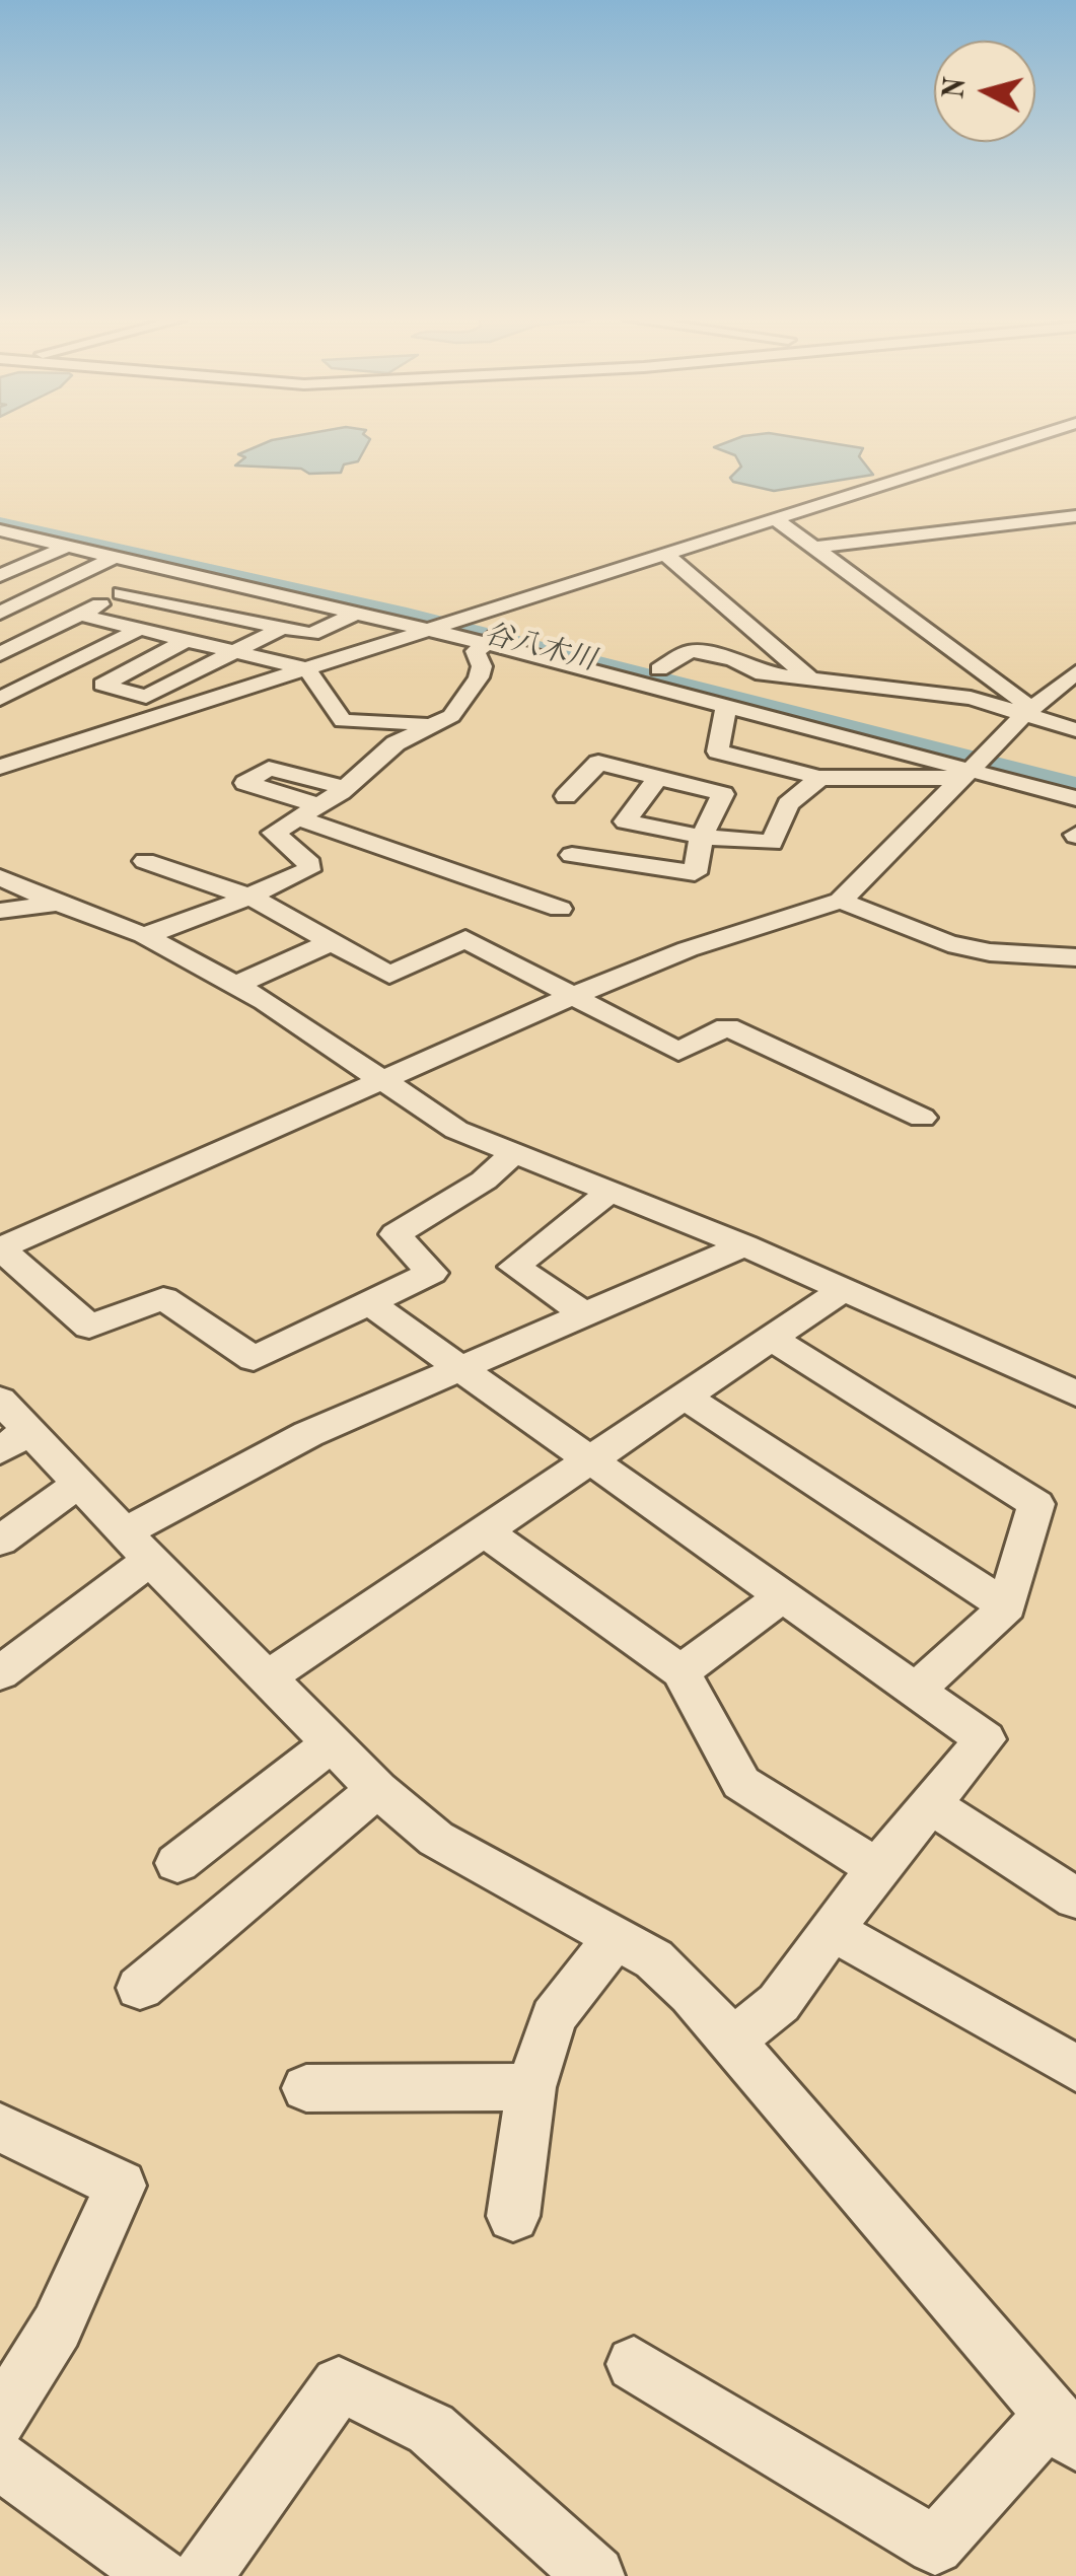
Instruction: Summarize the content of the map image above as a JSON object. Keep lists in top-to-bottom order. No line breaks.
{"water":["谷八木川"],"north":"left"}
